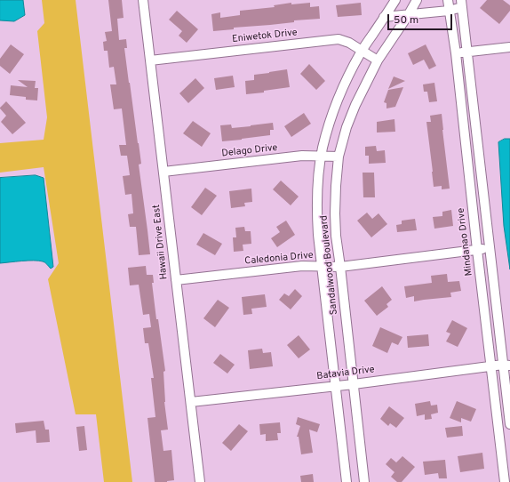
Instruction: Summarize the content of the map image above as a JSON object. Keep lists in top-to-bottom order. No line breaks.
{"streets":{"street":["Eniwetok Drive","Delago Drive","Hawaii Drive East","Mindanao Drive","Caledonia Drive","Sandalwood Boulevard","Batavia Drive"]},"crossings":[["Eniwetok Drive","Hawaii Drive East"],["Eniwetok Drive","Sandalwood Boulevard"],["Delago Drive","Hawaii Drive East"],["Delago Drive","Sandalwood Boulevard"],["Hawaii Drive East","Caledonia Drive"],["Hawaii Drive East","Batavia Drive"],["Mindanao Drive","Caledonia Drive"],["Mindanao Drive","Batavia Drive"],["Caledonia Drive","Sandalwood Boulevard"],["Sandalwood Boulevard","Batavia Drive"]],"scale_bar":"50 m"}
